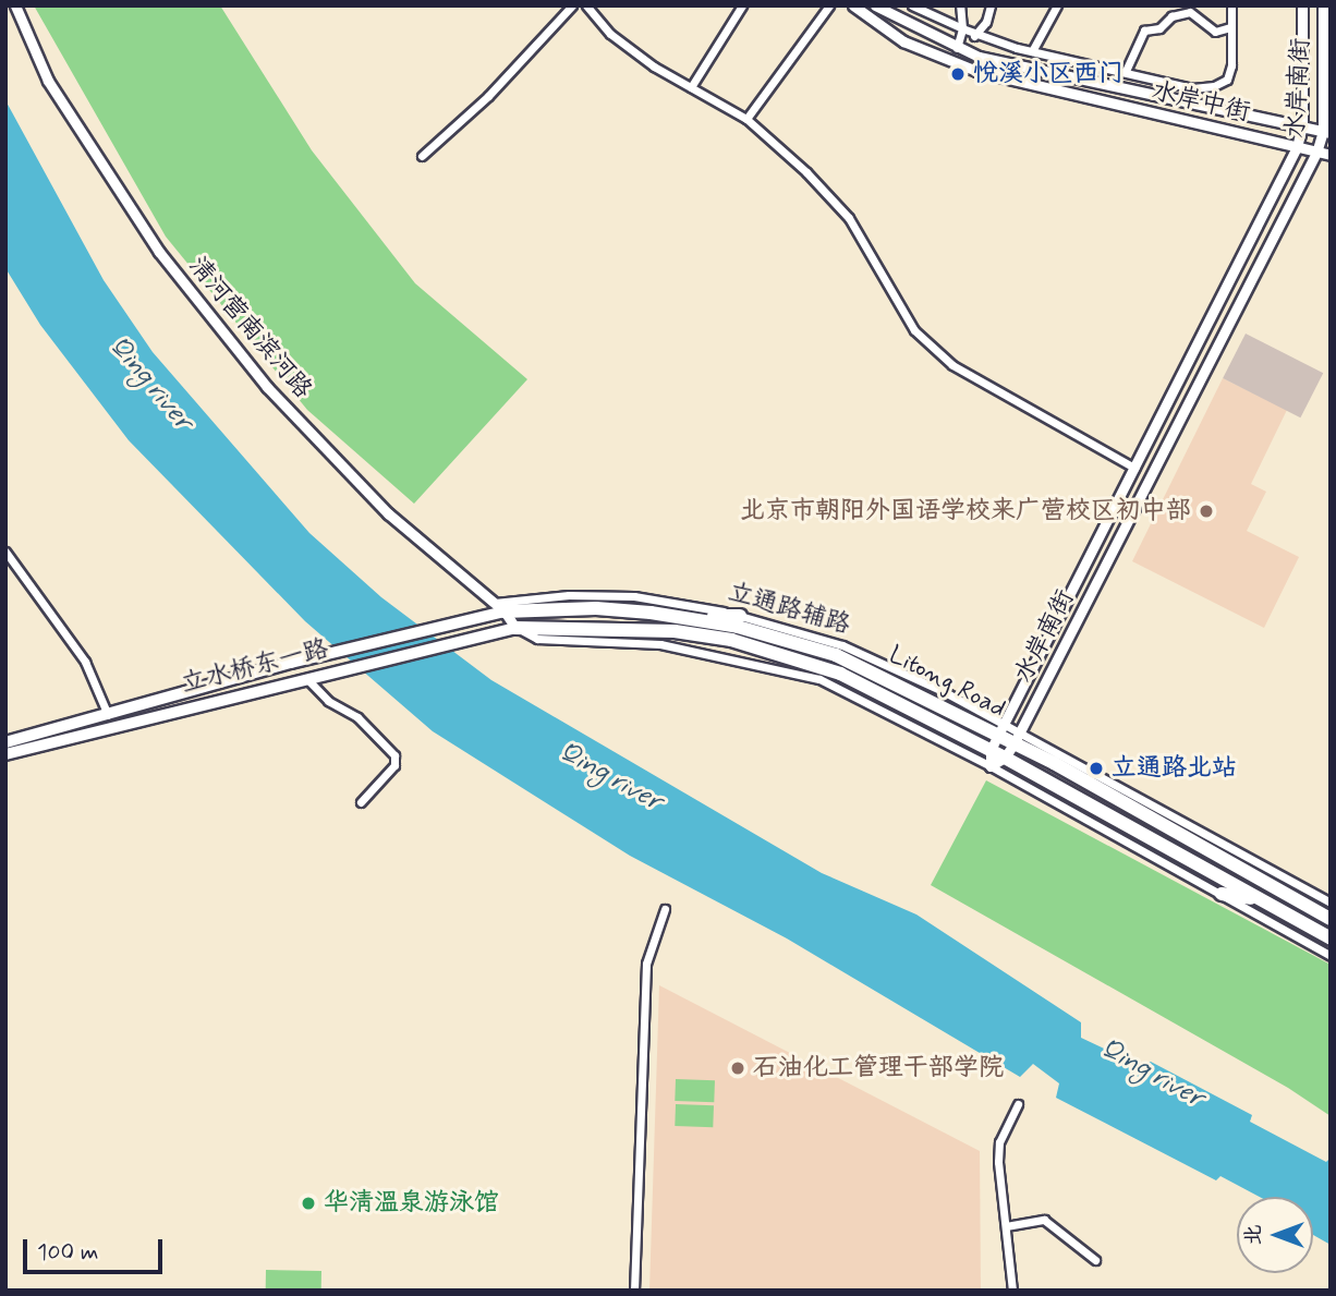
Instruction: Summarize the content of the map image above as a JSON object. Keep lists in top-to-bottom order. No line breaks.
{"streets":{"main road":["立水桥东一路","Litong Road"],"street":["水岸南街","水岸中街","清河营南滨河路","立通路辅路"]},"crossings":[["水岸南街","水岸中街"],["水岸南街","立通路辅路"],["水岸南街","Litong Road"],["清河营南滨河路","立通路辅路"],["清河营南滨河路","立水桥东一路"],["清河营南滨河路","Litong Road"],["立通路辅路","立水桥东一路"],["立通路辅路","Litong Road"],["立水桥东一路","Litong Road"]],"water":["Qing river"],"places":["悦溪小区西门","北京市朝阳外国语学校来广营校区初中部","立通路北站","石油化工管理干部学院","华清温泉游泳馆"],"scale_bar":"100 m","north":"left"}
